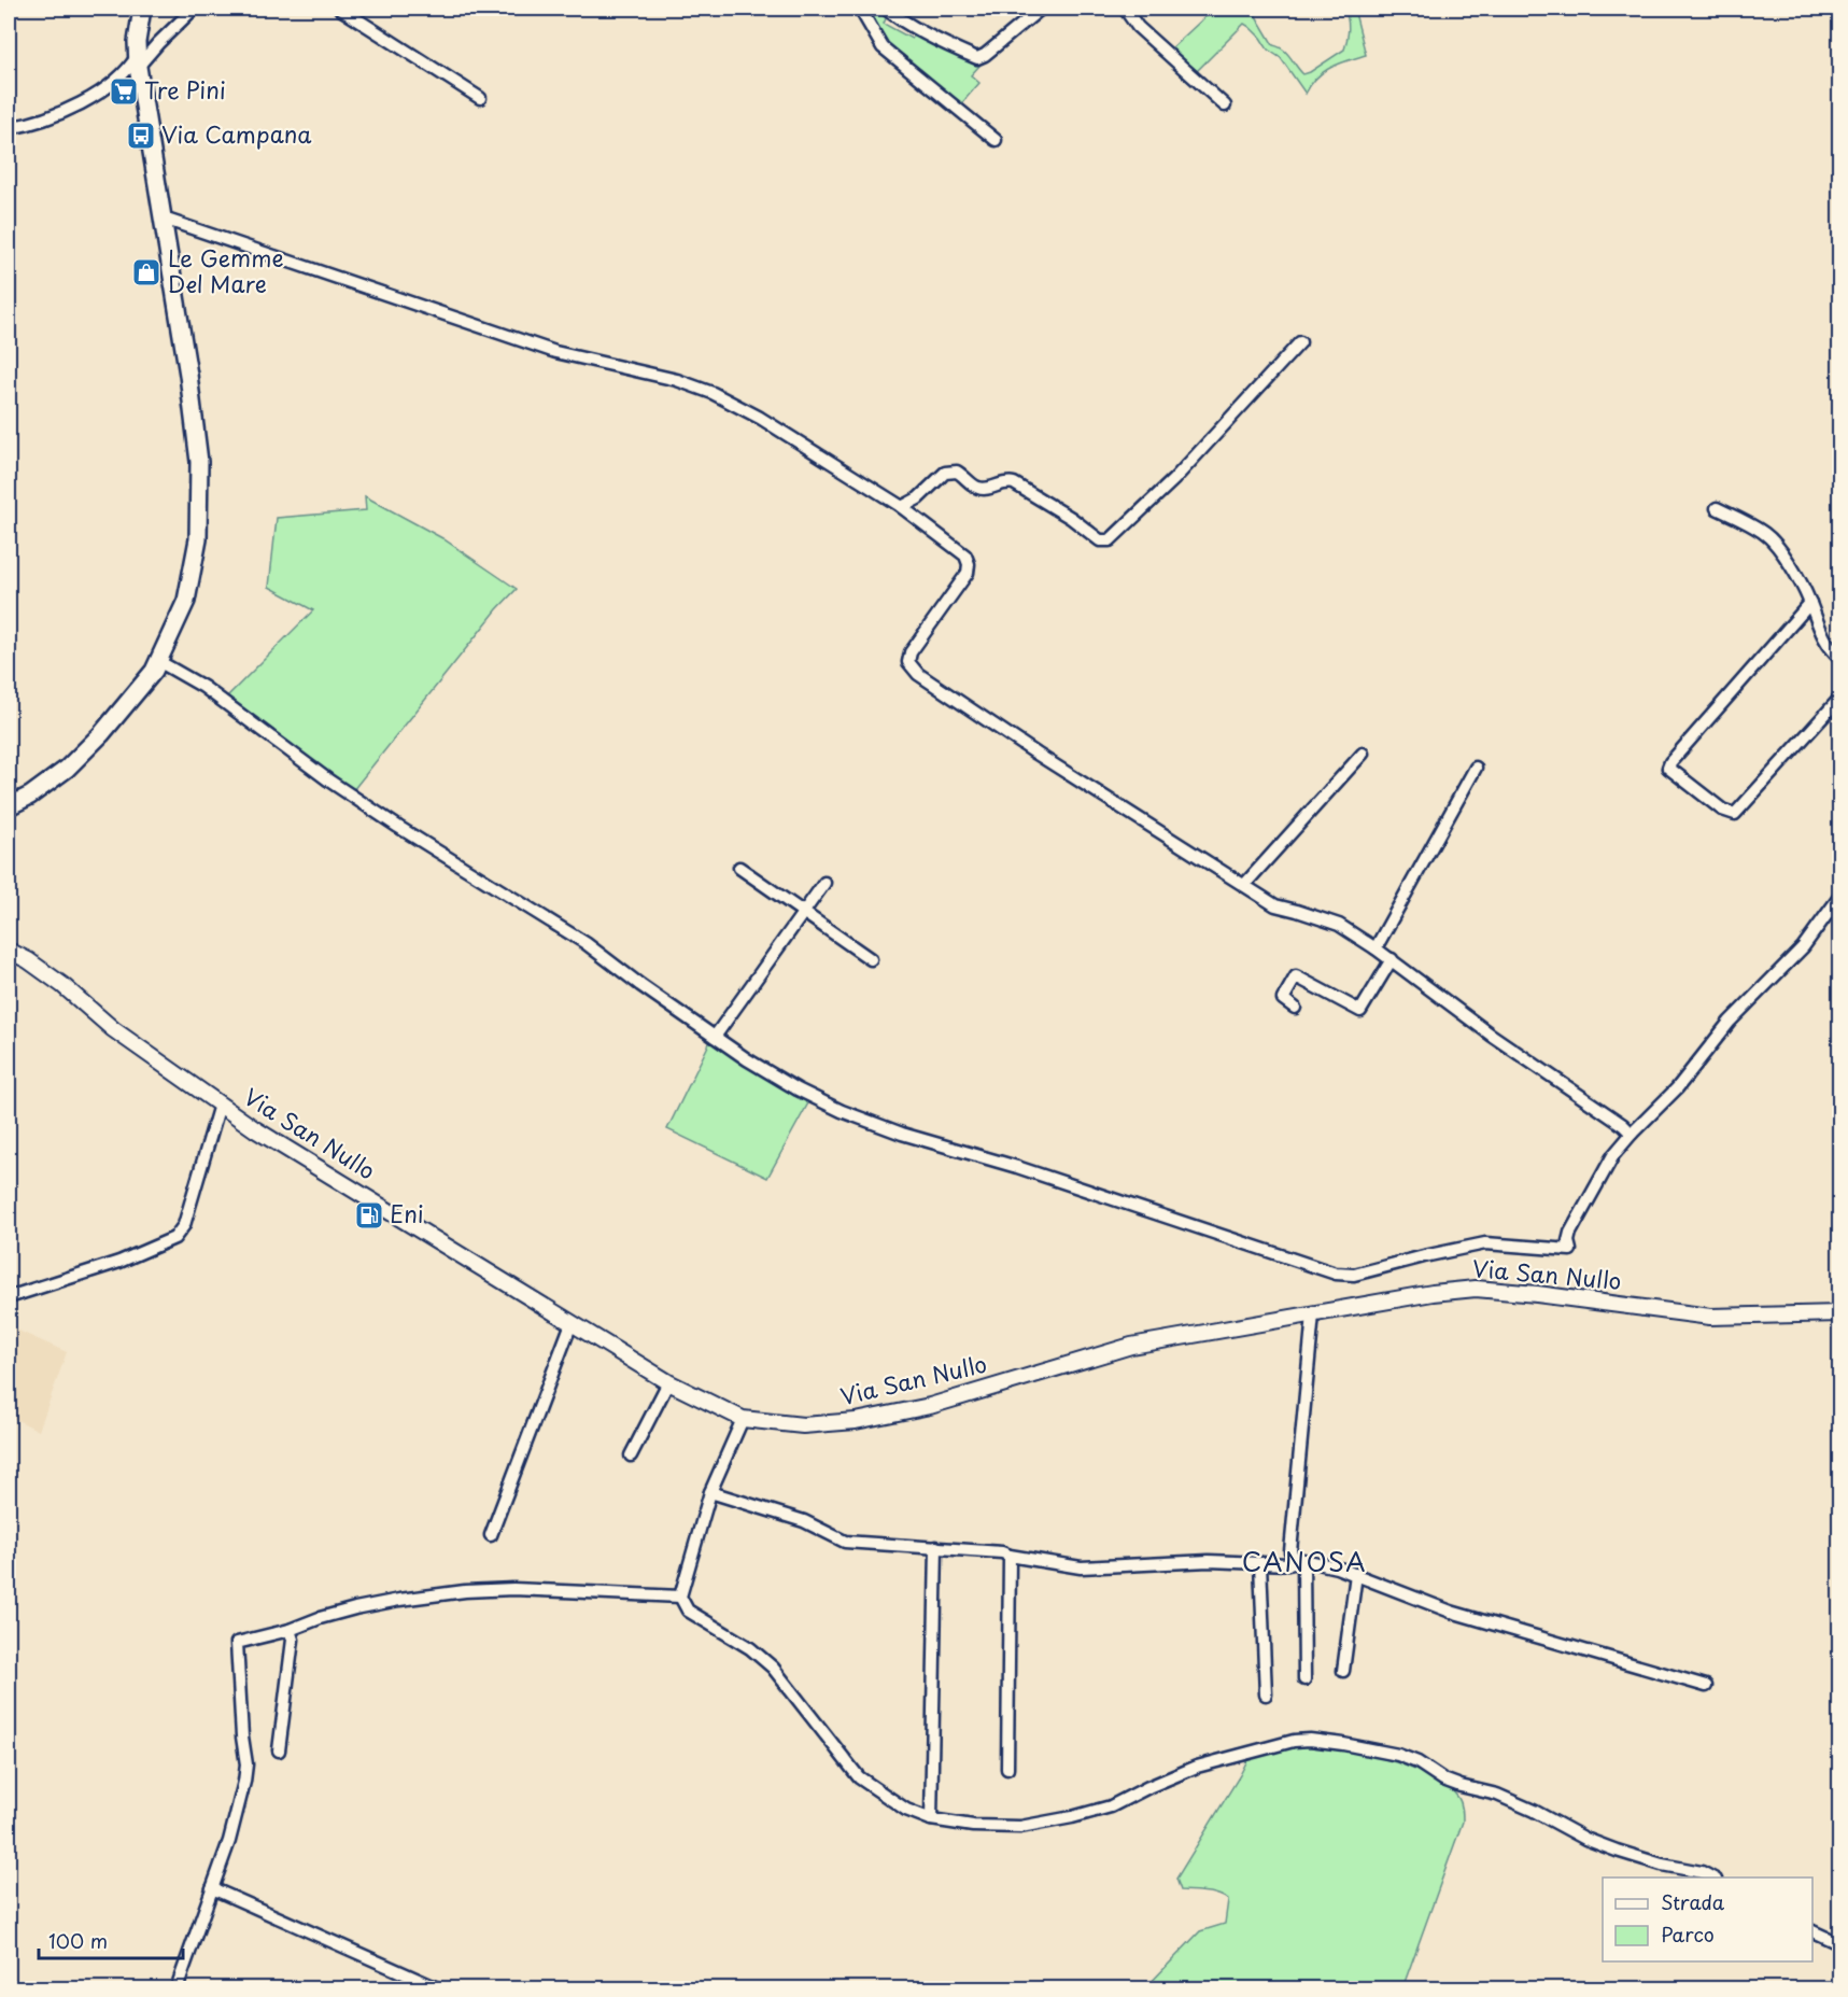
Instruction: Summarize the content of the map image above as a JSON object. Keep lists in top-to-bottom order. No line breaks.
{"streets":{"street":["Via San Nullo"]},"districts":["CANOSA"],"places":{"supermarket":["Tre Pini"],"bus stop":["Via Campana"],"shop":["Le Gemme Del Mare"],"fuel station":["Eni"]},"legend":["Strada","Parco"],"scale_bar":"100 m"}
